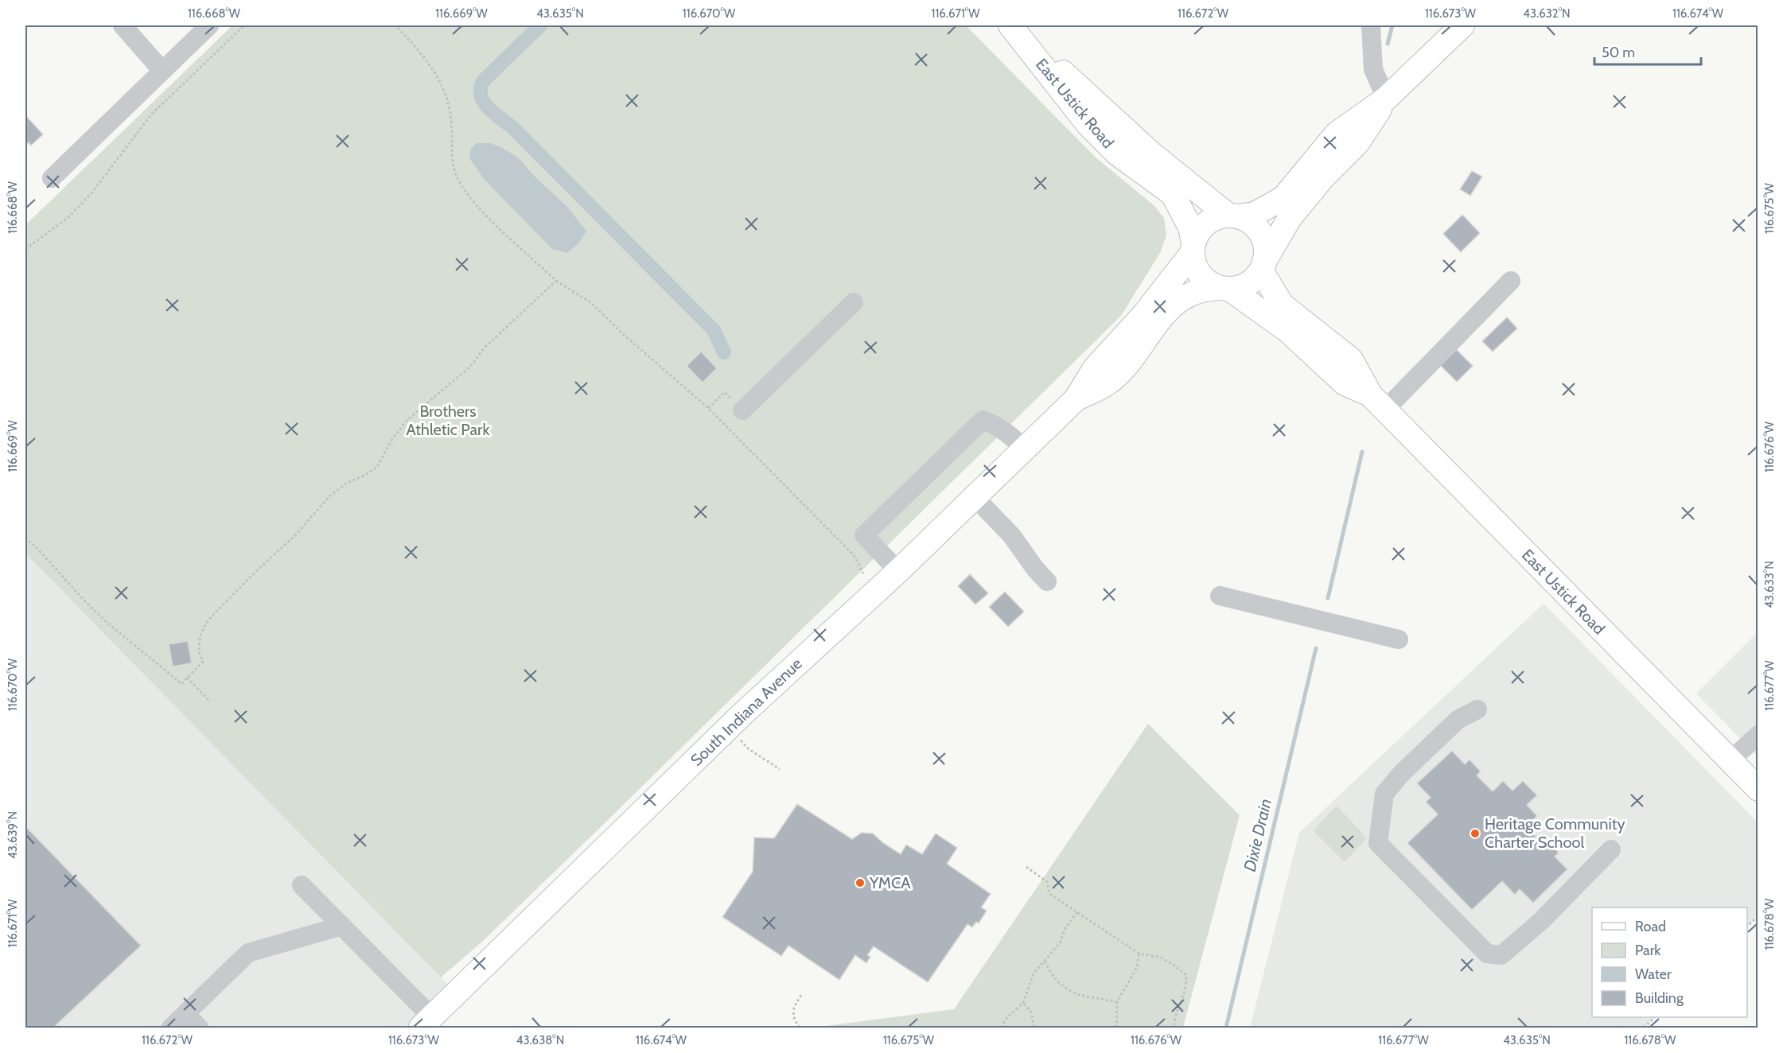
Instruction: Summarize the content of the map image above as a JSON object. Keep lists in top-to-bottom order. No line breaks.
{"streets":{"main road":["East Ustick Road","South Indiana Avenue"]},"crossings":[["East Ustick Road","South Indiana Avenue"]],"water":["Dixie Drain"],"parks":["Brothers Athletic Park"],"places":["Heritage Community Charter School","YMCA"],"legend":["Road","Park","Water","Building"],"scale_bar":"50 m","coordinates":["116.668°W","116.669°W","43.635°N","116.670°W","116.671°W","116.672°W","116.673°W","43.632°N","116.674°W","116.675°W","116.676°W","43.633°N","116.677°W","43.639°N","116.678°W","43.638°N"]}
